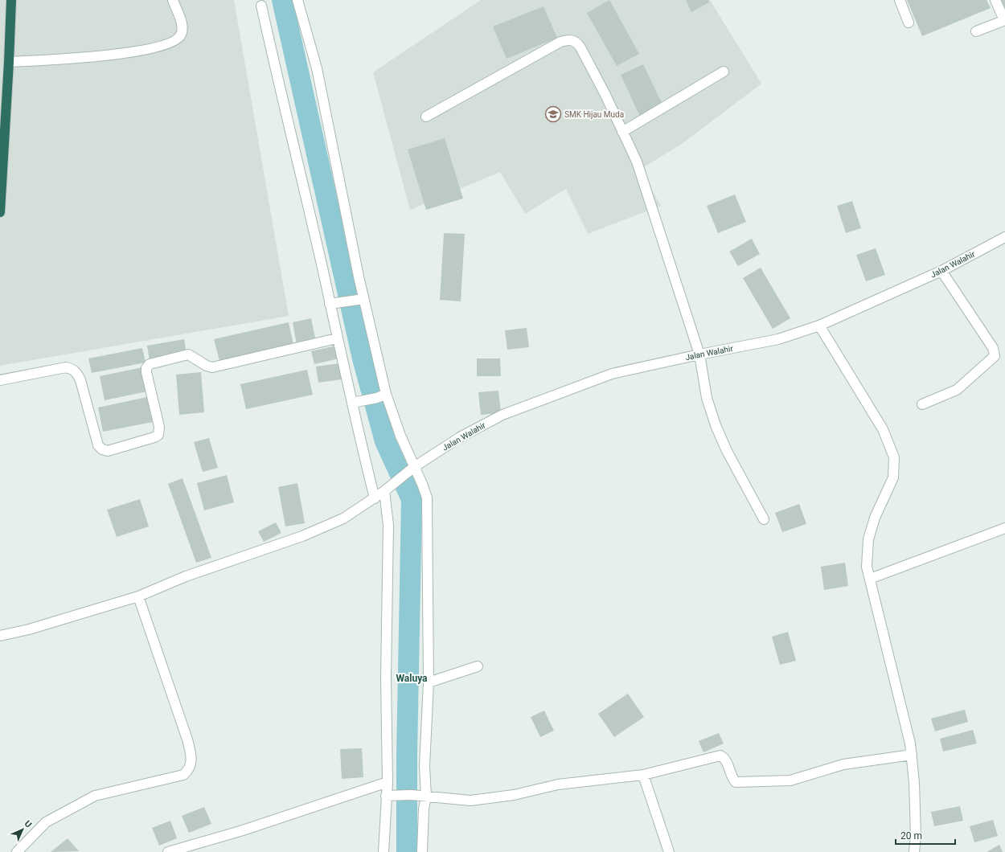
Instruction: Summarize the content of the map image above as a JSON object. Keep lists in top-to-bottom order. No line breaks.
{"streets":{"street":["Jalan Walahir"]},"districts":["Waluya"],"places":{"school or university":["SMK Hijau Muda"]},"scale_bar":"20 m","north":"top right"}
